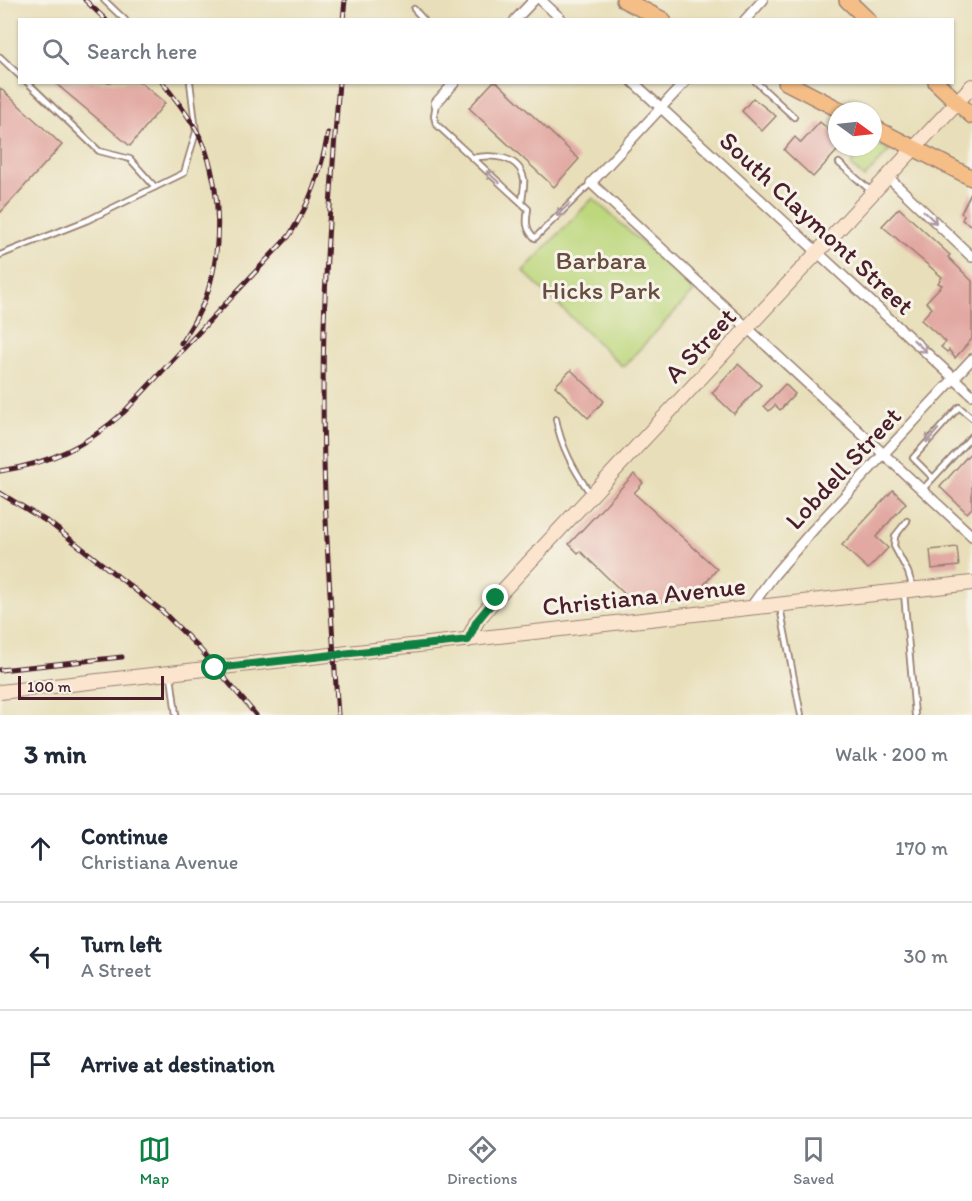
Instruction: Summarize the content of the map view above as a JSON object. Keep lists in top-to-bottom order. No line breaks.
{"streets":{"main road":["A Street","Christiana Avenue"],"street":["South Claymont Street","Lobdell Street"]},"crossings":[["South Claymont Street","A Street"],["South Claymont Street","Lobdell Street"],["A Street","Christiana Avenue"],["Lobdell Street","Christiana Avenue"]],"one_way":["South Claymont Street"],"parks":["Barbara Hicks Park"],"scale_bar":"100 m","north":"right","page":{"search":"Search here","scale":"100 m","heading":["3 min","Walk · 200 m"],"list":[["Continue","Christiana Avenue","170 m"],["Turn left","A Street","30 m"],"Arrive at destination"],"nav":["Map","Directions","Saved"]}}
